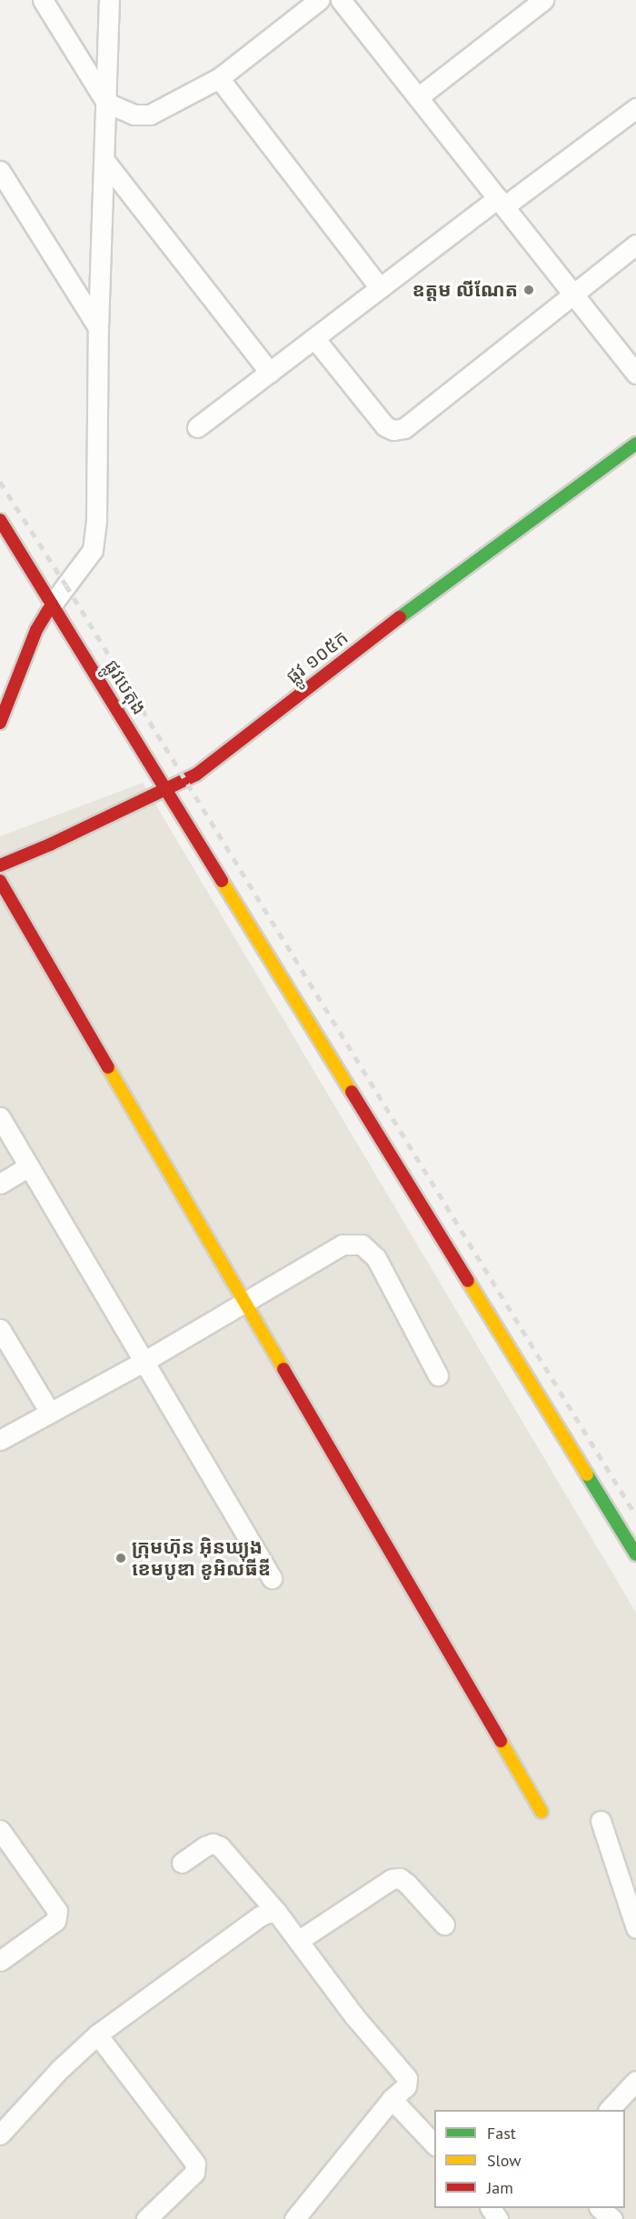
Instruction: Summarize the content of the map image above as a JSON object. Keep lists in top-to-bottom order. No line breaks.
{"streets":{"street":["ផ្លូវ ១០៥ក","ផ្លូវបេតុង"]},"crossings":[["ផ្លូវ ១០៥ក","ផ្លូវបេតុង"]],"places":["ឧត្តម លីណែត","ក្រុមហ៊ុន អ៊ិនឃ្យុង ខេមបូឌា ខូអិលធីឌី"],"legend":["Fast","Slow","Jam"]}
